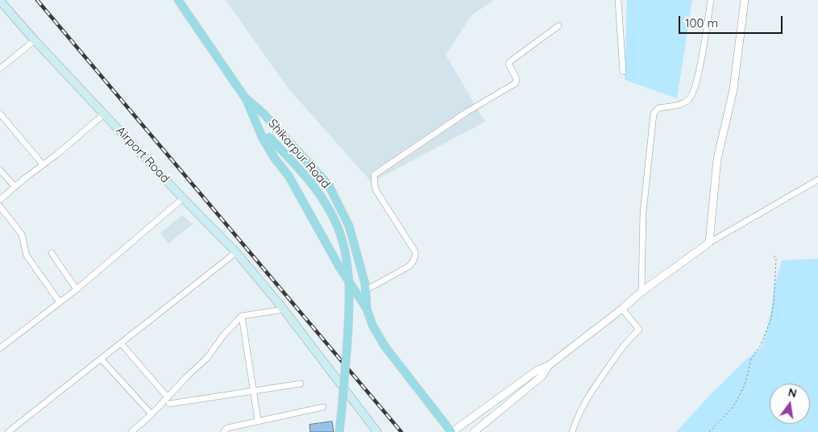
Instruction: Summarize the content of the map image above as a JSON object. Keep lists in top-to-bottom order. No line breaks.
{"streets":{"main road":["Shikarpur Road","Airport Road"]},"scale_bar":"100 m","north":"top"}
